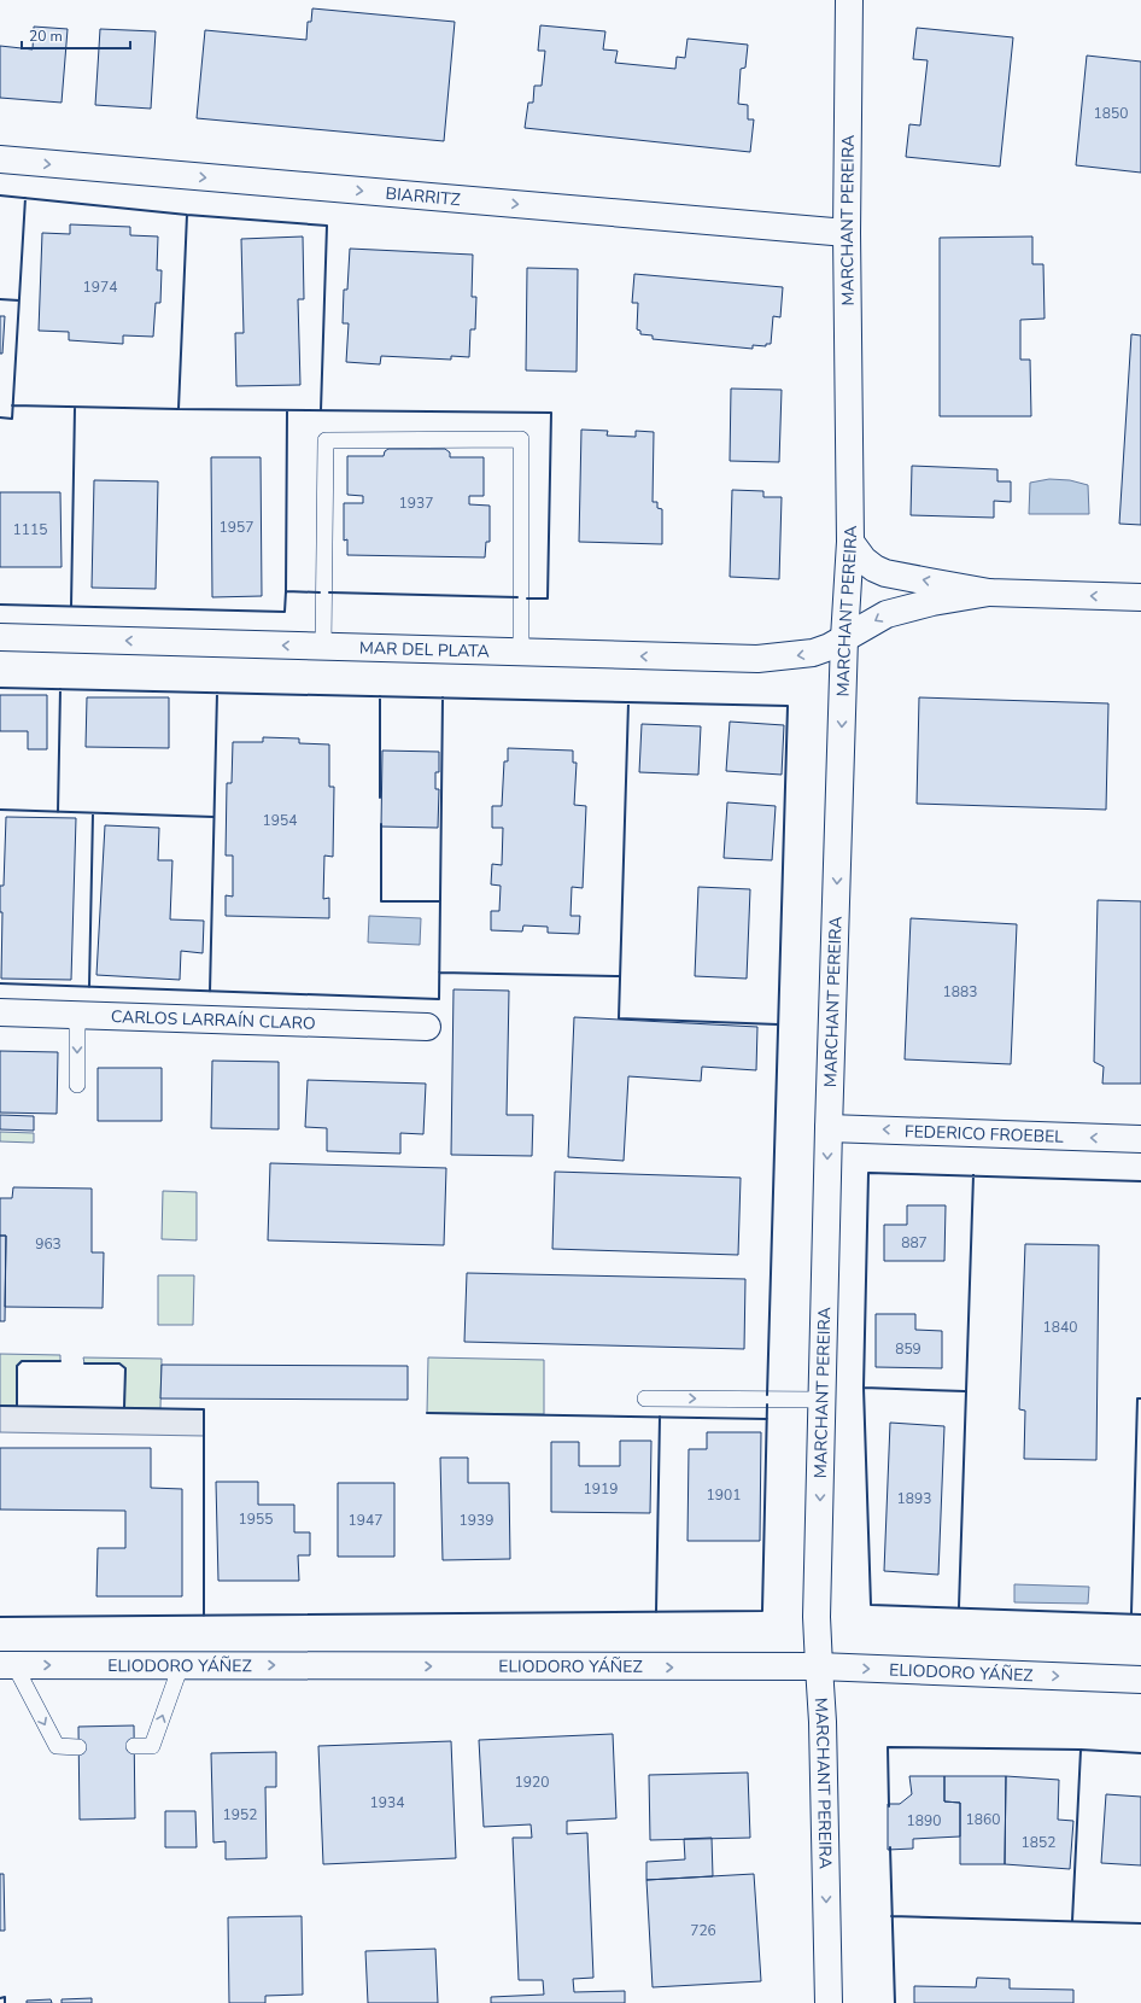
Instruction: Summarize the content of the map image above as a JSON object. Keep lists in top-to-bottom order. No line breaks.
{"streets":{"street":["BIARRITZ","MARCHANT PEREIRA","MAR DEL PLATA","CARLOS LARRAÍN CLARO","FEDERICO FROEBEL","ELIODORO YÁÑEZ"]},"crossings":[["BIARRITZ","MARCHANT PEREIRA"],["MARCHANT PEREIRA","MAR DEL PLATA"],["MARCHANT PEREIRA","FEDERICO FROEBEL"],["MARCHANT PEREIRA","ELIODORO YÁÑEZ"]],"one_way":["BIARRITZ","MARCHANT PEREIRA","MAR DEL PLATA","FEDERICO FROEBEL","ELIODORO YÁÑEZ"],"house_numbers":["1850","1974","1937","1957","1115","1954","1883","887","963","1840","859","1919","1901","1893","1955","1947","1939","1920","1934","1952","1860","1890","1852","726"],"scale_bar":"20 m"}
